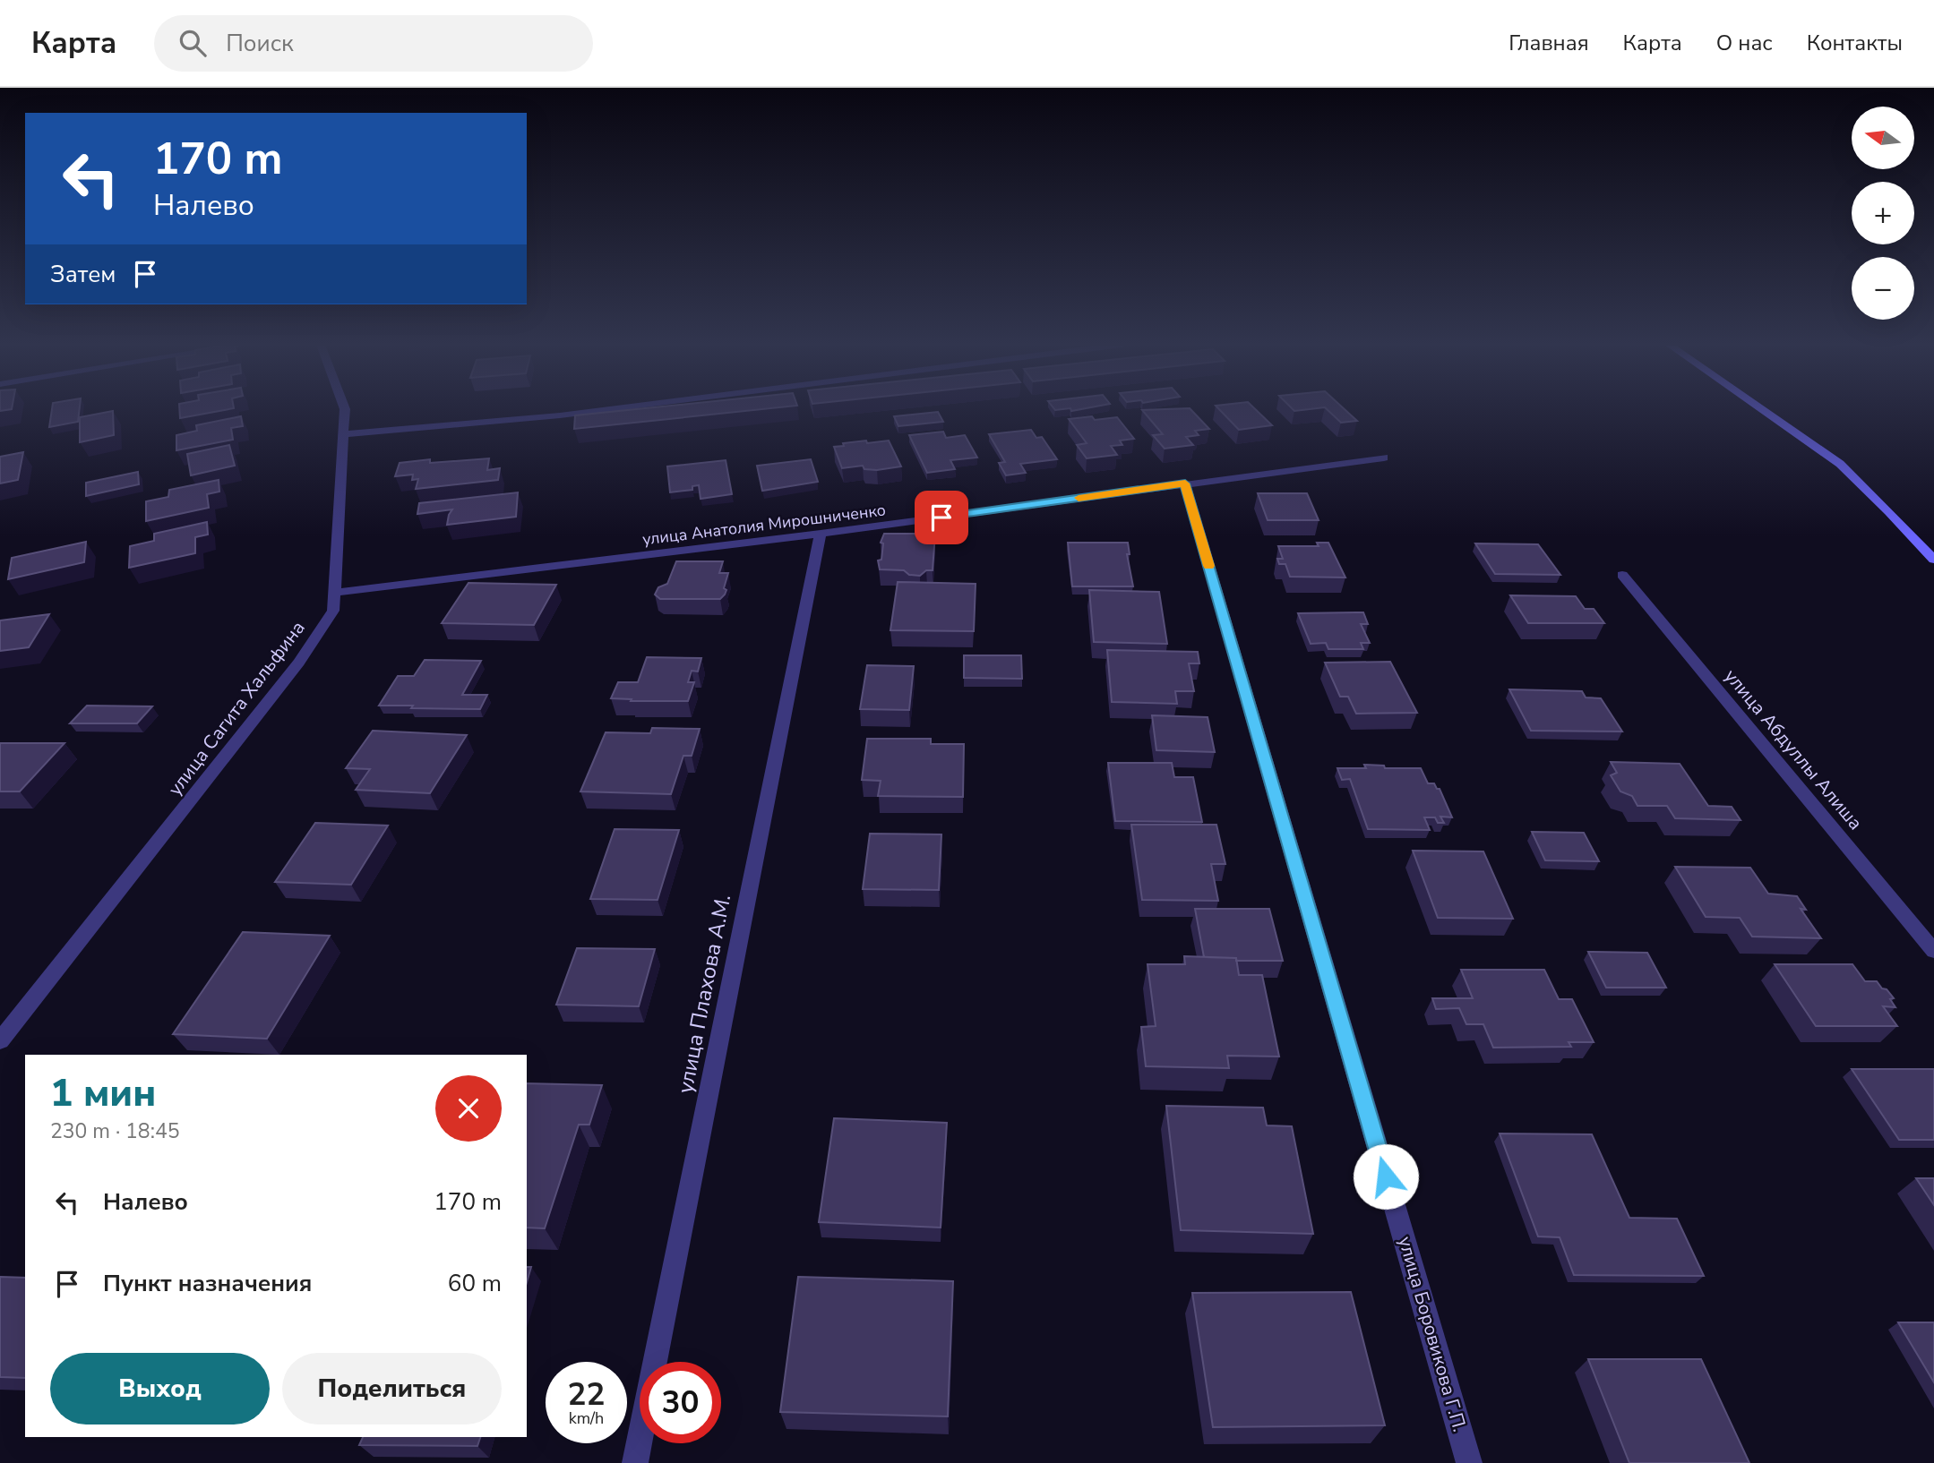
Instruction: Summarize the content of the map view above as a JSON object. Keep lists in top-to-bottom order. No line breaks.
{"streets":{"street":["улица Анатолия Мирошниченко","улица Сагита Хальфина","улица Абдуллы Алиша","улица Плахова А.М.","улица Боровикова Г.П."]},"crossings":[["улица Анатолия Мирошниченко","улица Сагита Хальфина"],["улица Анатолия Мирошниченко","улица Плахова А.М."],["улица Анатолия Мирошниченко","улица Боровикова Г.П."]],"north":"left","page":{"header":"Карта","search":"Поиск","nav":["Главная","Карта","О нас","Контакты"],"map_buttons":["+","−"],"turn":["170 m","Налево"],"then":"Затем","heading":["1 мин","230 m · 18:45"],"list":[{"name":"Налево","value":"170 m"},{"name":"Пункт назначения","value":"60 m"}],"buttons":["Выход","Поделиться"],"speed":"22 km/h","limit":"30"}}
